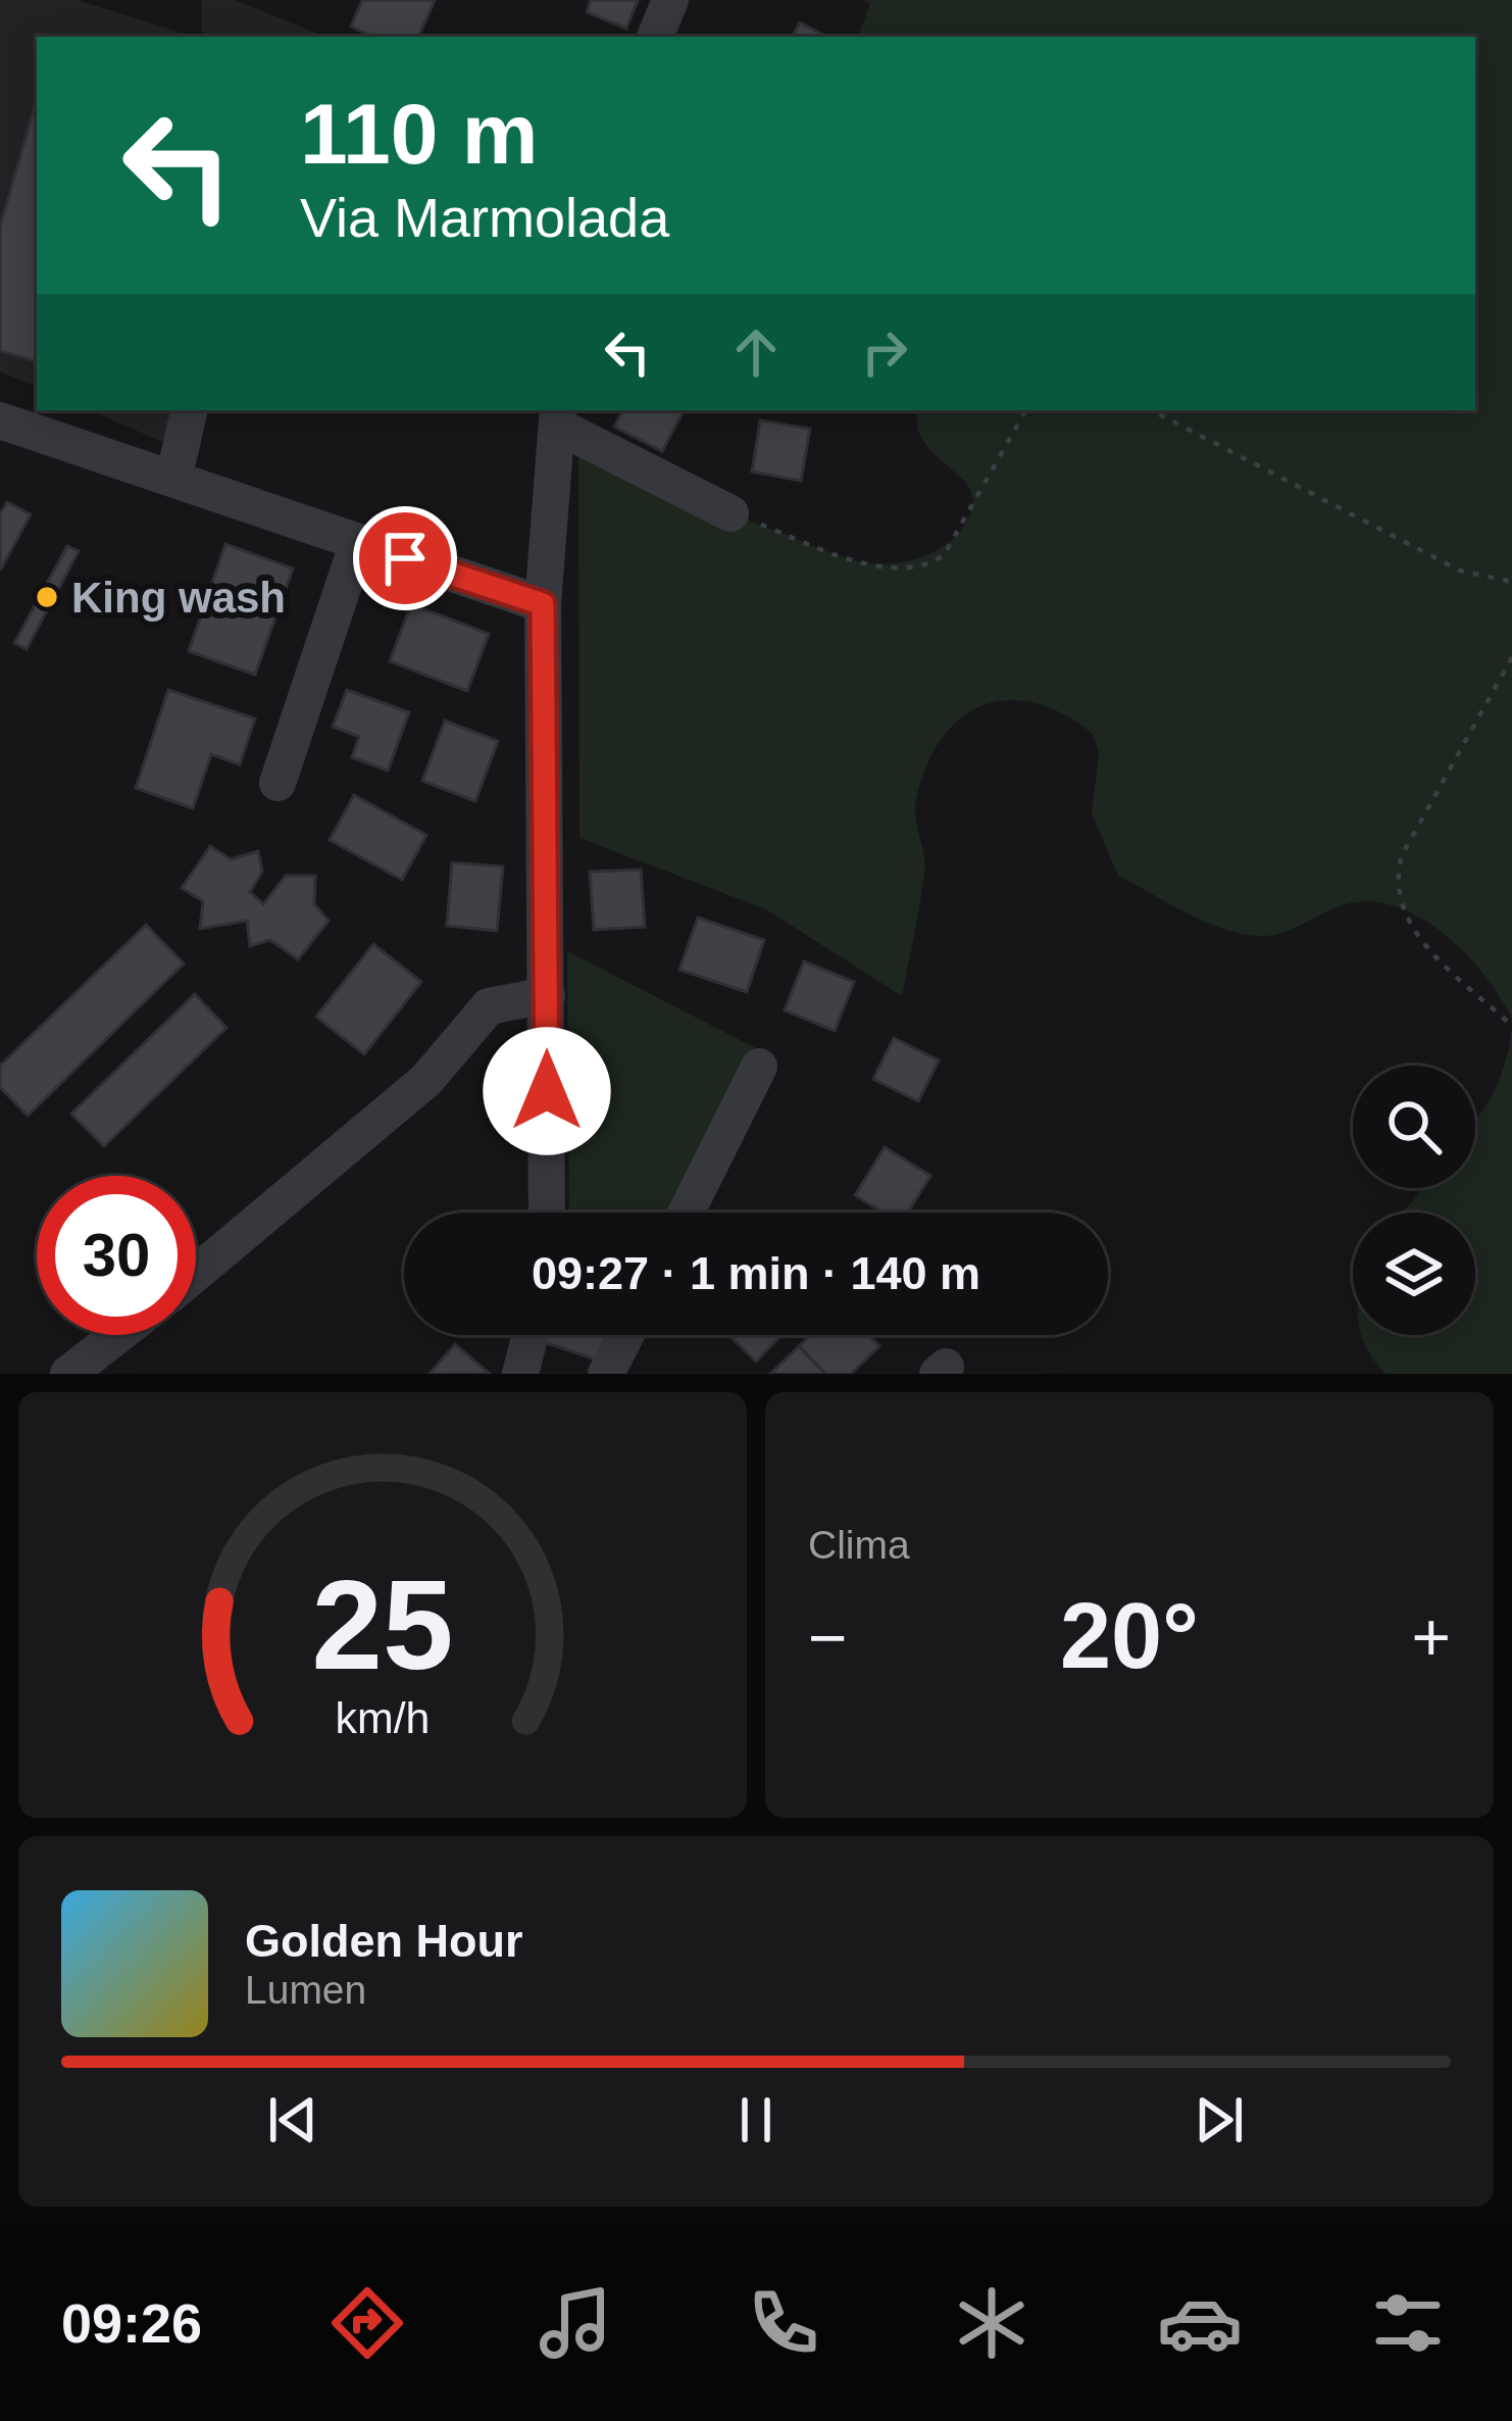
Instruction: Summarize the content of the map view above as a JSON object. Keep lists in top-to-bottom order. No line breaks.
{"places":["King wash"],"page":{"turn":["110 m","Via Marmolada"],"limit":"30","trip":"09:27 · 1 min · 140 m","tile":"Clima","heat":["−","20°","+"],"song":["Golden Hour","Lumen"],"tabs":"09:26","gauge":["25","km/h"]}}
